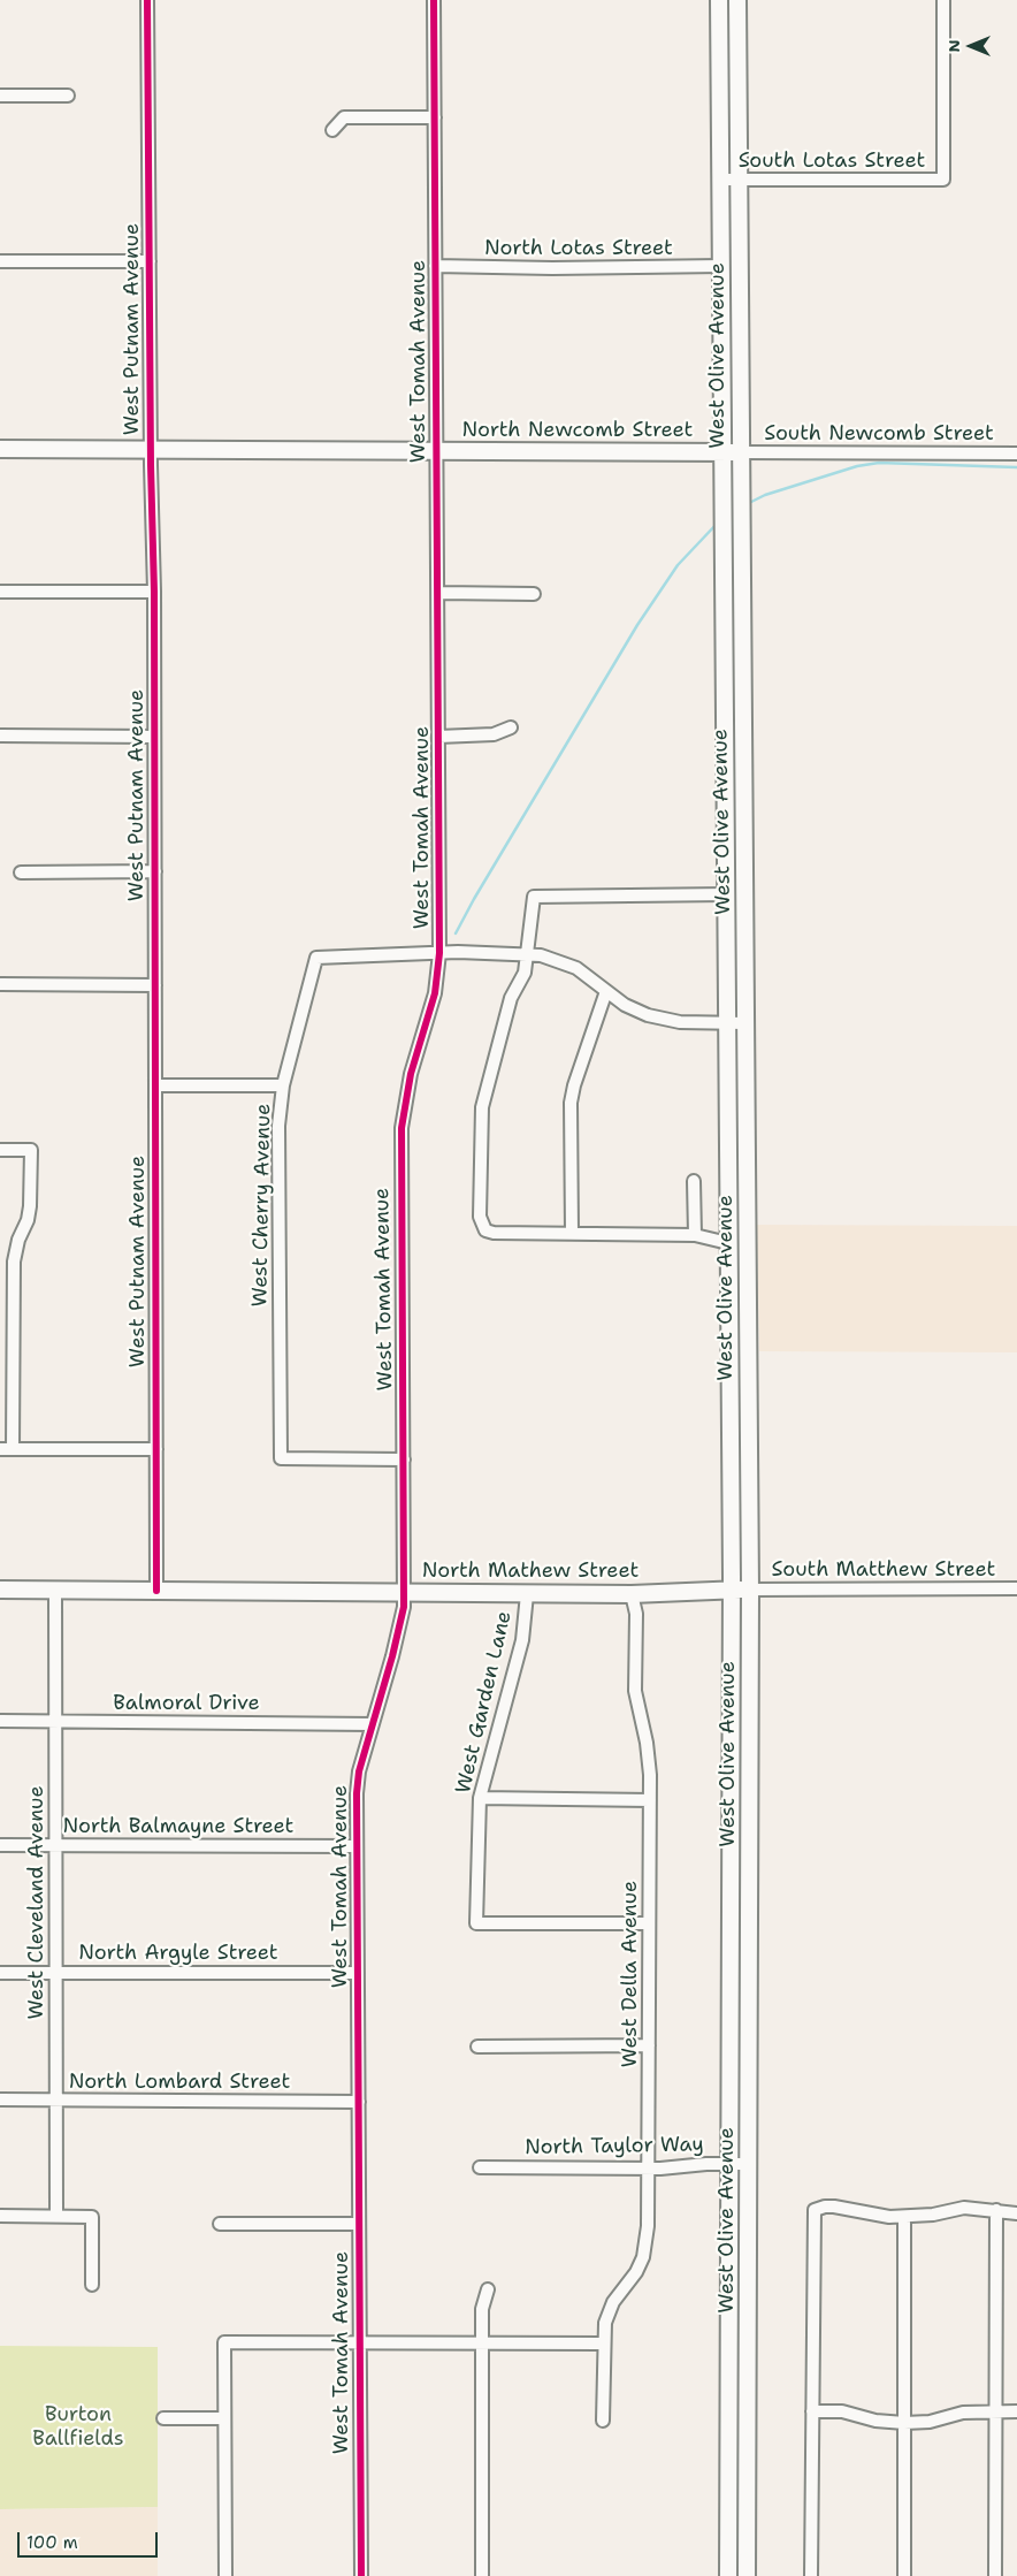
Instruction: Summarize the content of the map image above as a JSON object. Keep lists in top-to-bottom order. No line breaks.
{"streets":{"main road":["West Olive Avenue","North Newcomb Street","North Mathew Street"],"street":["South Lotas Street","North Lotas Street","West Putnam Avenue","West Tomah Avenue","South Newcomb Street","West Cherry Avenue","South Matthew Street","West Garden Lane","Balmoral Drive","North Balmayne Street","West Cleveland Avenue","North Argyle Street","West Della Avenue","North Lombard Street","North Taylor Way"]},"crossings":[["South Lotas Street","West Olive Avenue"],["North Lotas Street","West Olive Avenue"],["North Lotas Street","West Tomah Avenue"],["West Putnam Avenue","North Newcomb Street"],["West Putnam Avenue","North Mathew Street"],["West Olive Avenue","North Newcomb Street"],["West Olive Avenue","South Newcomb Street"],["West Olive Avenue","South Matthew Street"],["West Olive Avenue","North Mathew Street"],["West Olive Avenue","North Taylor Way"],["West Tomah Avenue","North Newcomb Street"],["West Tomah Avenue","West Cherry Avenue"],["West Tomah Avenue","North Mathew Street"],["West Tomah Avenue","Balmoral Drive"],["West Tomah Avenue","North Balmayne Street"],["West Tomah Avenue","North Argyle Street"],["West Tomah Avenue","North Lombard Street"],["North Newcomb Street","South Newcomb Street"],["South Matthew Street","North Mathew Street"],["North Mathew Street","West Garden Lane"],["North Mathew Street","West Cleveland Avenue"],["North Mathew Street","West Della Avenue"],["West Garden Lane","West Della Avenue"],["Balmoral Drive","West Cleveland Avenue"],["North Balmayne Street","West Cleveland Avenue"],["West Cleveland Avenue","North Argyle Street"],["West Cleveland Avenue","North Lombard Street"],["West Della Avenue","North Taylor Way"]],"parks":["Burton Ballfields"],"scale_bar":"100 m","north":"left"}
